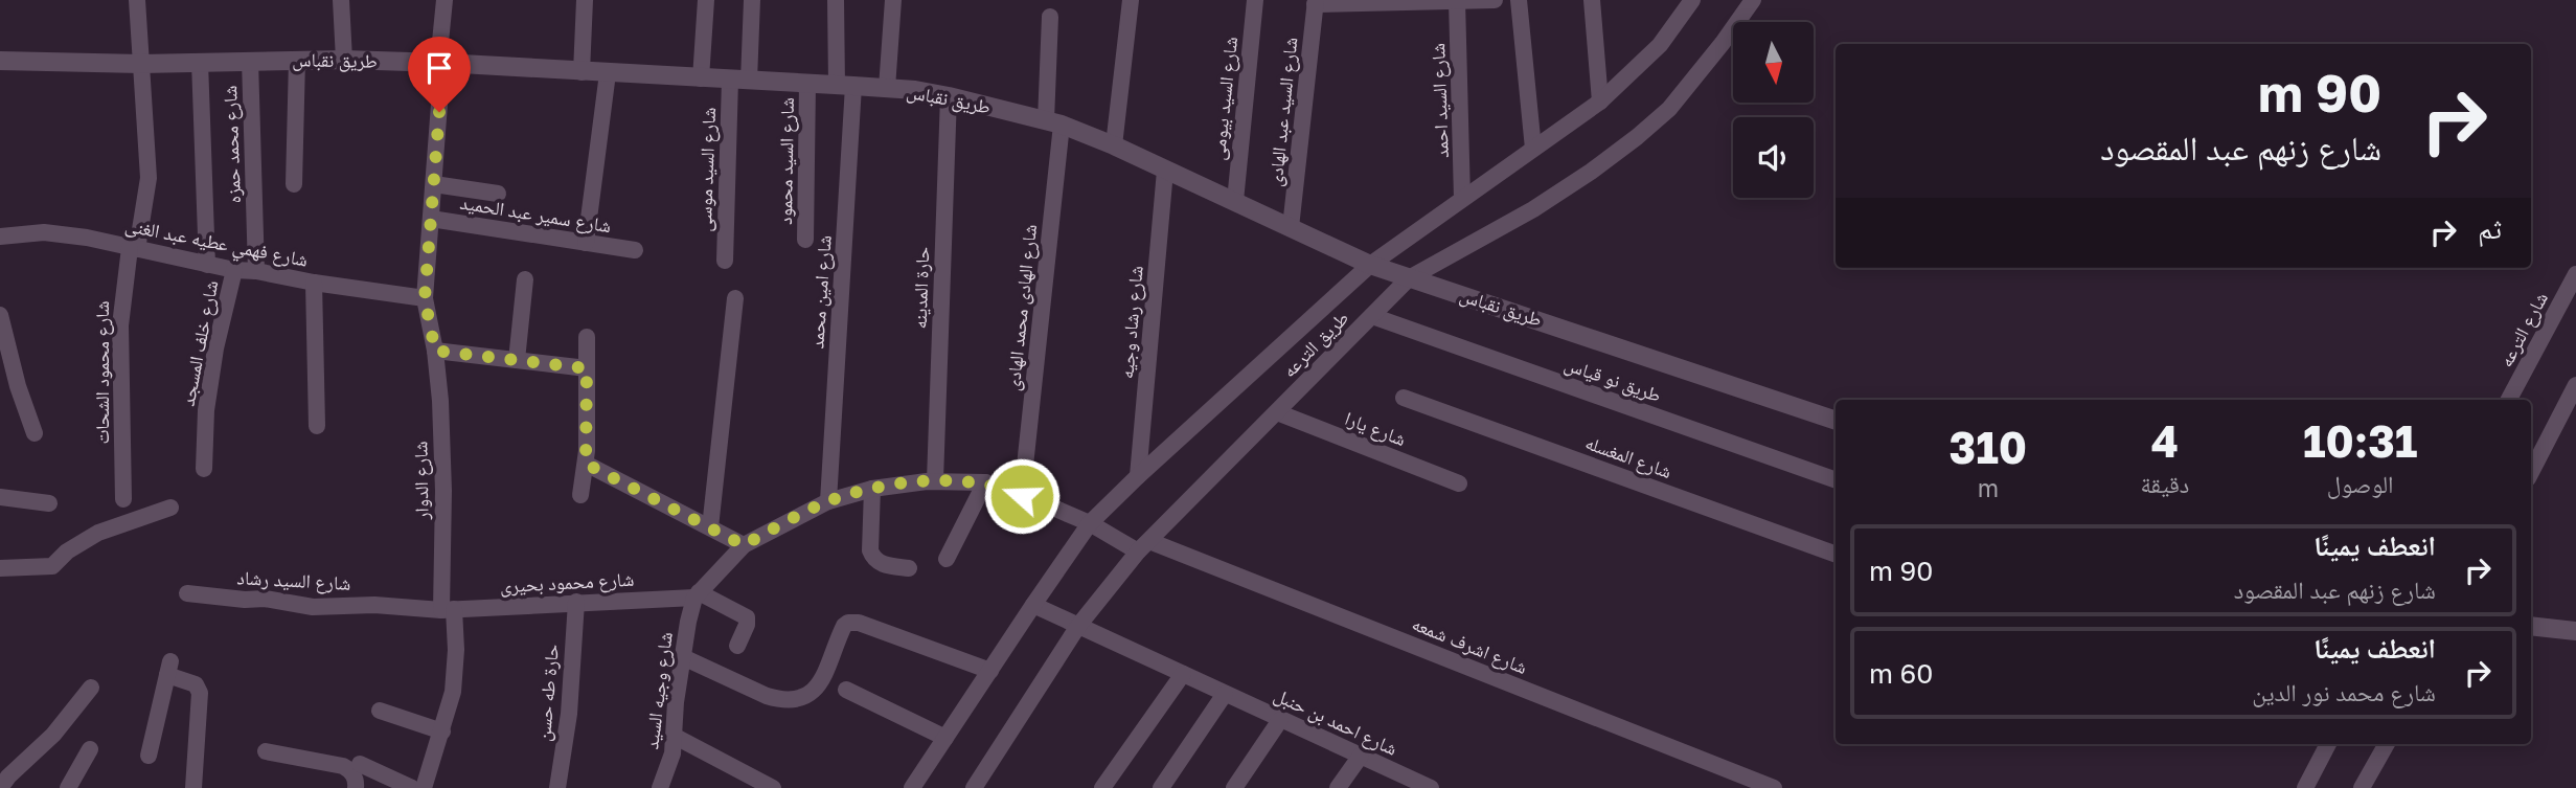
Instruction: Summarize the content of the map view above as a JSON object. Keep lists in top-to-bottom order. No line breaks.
{"streets":{"street":["طريق نقباس","شارع السيد بيومى","شارع السيد احمد","شارع السيد عبد الهادى","شارع محمد حمزه","شارع السيد محمود","شارع السيد موسى","شارع سمير عبد الحميد","شارع فهمي عطيه عبد الغنى","حارة المدينه","شارع امين محمد","شارع الهادى محمد الهادى","شارع رشاد وجيه","شارع الترعه","شارع خلف المسجد","طريق الترعه","شارع محمود الشحات","طريق نو قياس","شارع يارا","شارع المغسله","شارع الدوار","شارع السيد رشاد","شارع محمود بحيرى","شارع اشرف شمعه","شارع وجيه السيد","حارة طه حسن","شارع احمد بن حنبل"]},"crossings":[["طريق نقباس","شارع السيد بيومى"],["طريق نقباس","شارع السيد عبد الهادى"],["طريق نقباس","شارع محمد حمزه"],["طريق نقباس","شارع السيد محمود"],["طريق نقباس","شارع السيد موسى"],["طريق نقباس","حارة المدينه"],["طريق نقباس","شارع امين محمد"],["طريق نقباس","شارع الهادى محمد الهادى"],["طريق نقباس","شارع رشاد وجيه"],["طريق نقباس","طريق الترعه"],["طريق نقباس","شارع محمود الشحات"],["طريق نقباس","شارع الدوار"],["شارع السيد احمد","طريق الترعه"],["شارع محمد حمزه","شارع فهمي عطيه عبد الغنى"],["شارع سمير عبد الحميد","شارع الدوار"],["شارع فهمي عطيه عبد الغنى","شارع خلف المسجد"],["شارع فهمي عطيه عبد الغنى","شارع محمود الشحات"],["شارع فهمي عطيه عبد الغنى","شارع الدوار"],["حارة المدينه","شارع اشرف شمعه"],["شارع امين محمد","شارع اشرف شمعه"],["شارع الهادى محمد الهادى","شارع اشرف شمعه"],["شارع رشاد وجيه","طريق الترعه"],["طريق الترعه","طريق نو قياس"],["طريق الترعه","شارع يارا"],["طريق الترعه","شارع اشرف شمعه"],["طريق الترعه","شارع احمد بن حنبل"],["شارع الدوار","شارع السيد رشاد"],["شارع الدوار","شارع محمود بحيرى"],["شارع السيد رشاد","شارع محمود بحيرى"],["شارع محمود بحيرى","شارع اشرف شمعه"],["شارع محمود بحيرى","شارع وجيه السيد"],["شارع محمود بحيرى","حارة طه حسن"],["شارع اشرف شمعه","شارع وجيه السيد"]],"north":"bottom","page":{"turn":["90 m","شارع زنهم عبد المقصود"],"then":"ثم","eta":["10:31","الوصول","4","دقيقة","310","m"],"list":[{"name":"انعطف يمينًا","note":"شارع زنهم عبد المقصود","value":"90 m"},{"name":"انعطف يمينًا","note":"شارع محمد نور الدين","value":"60 m"}]}}
